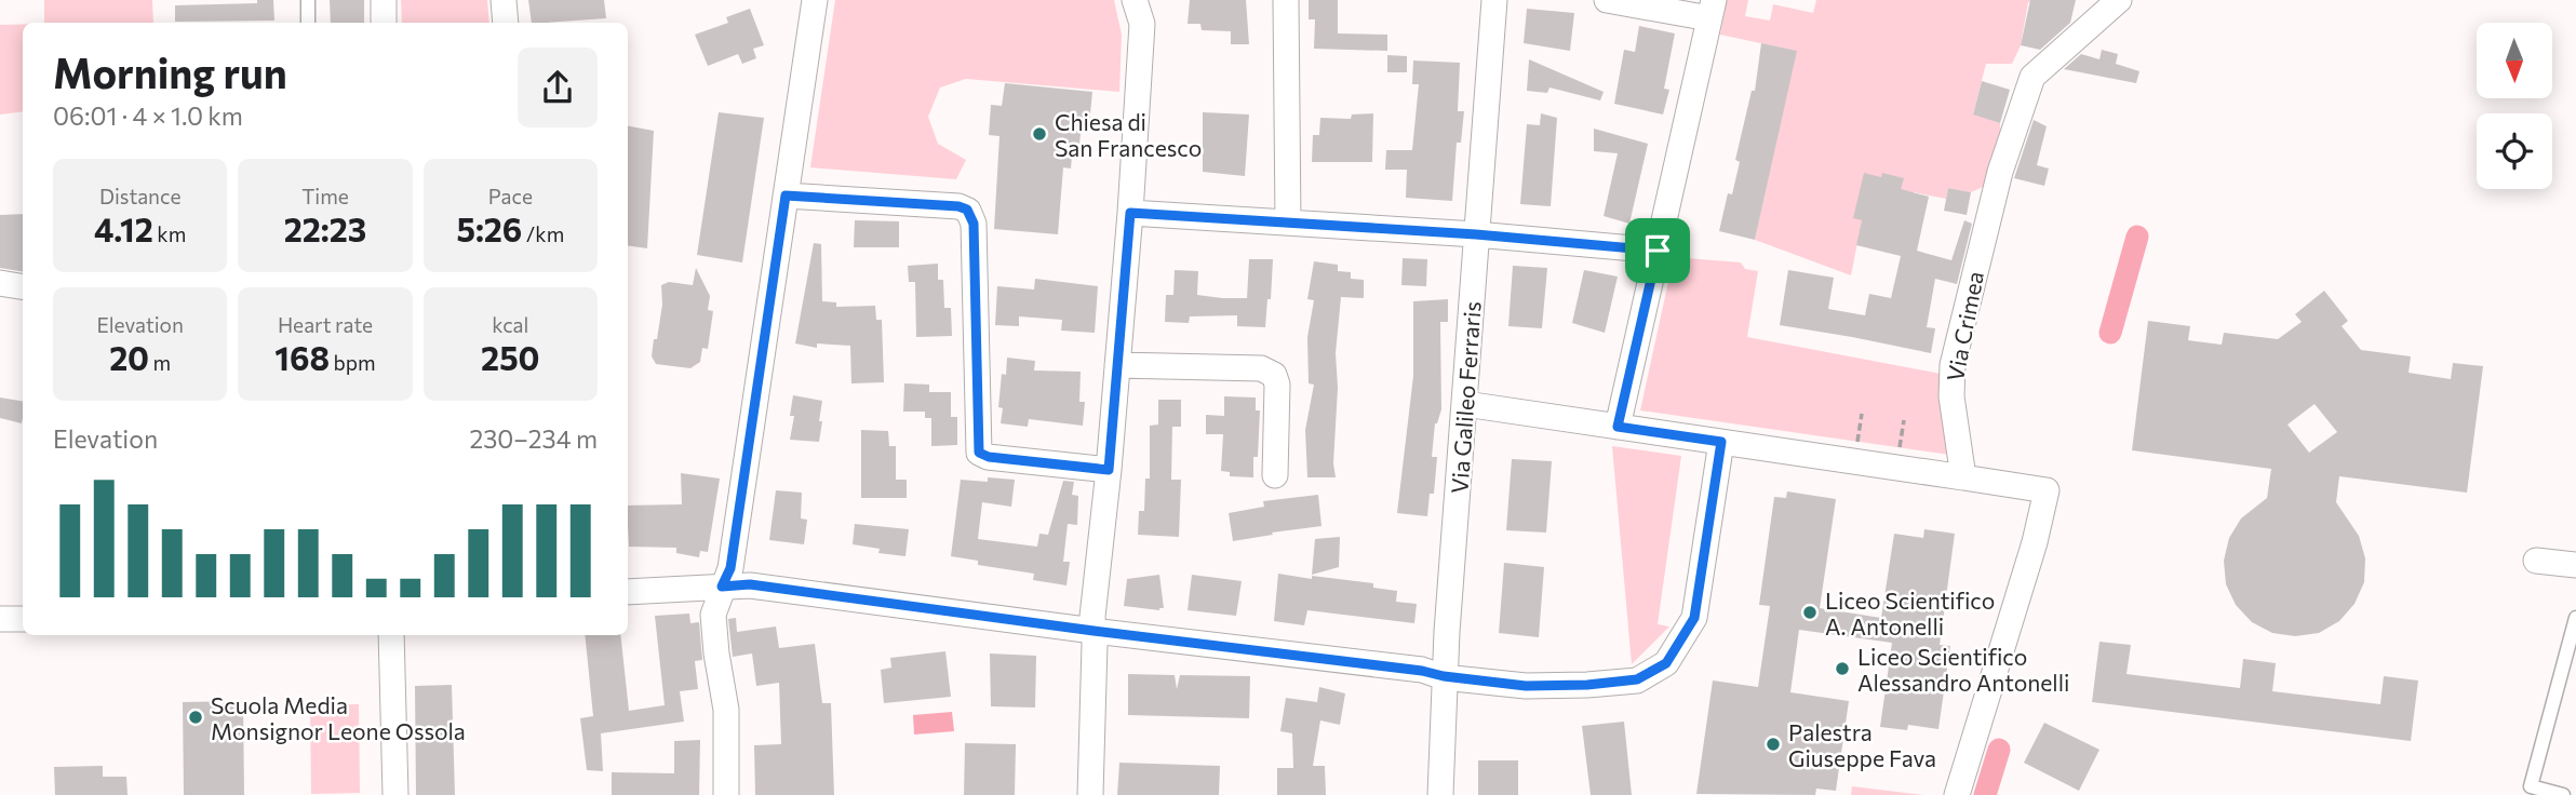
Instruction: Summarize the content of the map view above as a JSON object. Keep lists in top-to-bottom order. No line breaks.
{"streets":{"street":["Via Crimea","Via Galileo Ferraris"]},"places":["Chiesa di San Francesco","Liceo Scientifico A. Antonelli","Liceo Scientifico Alessandro Antonelli","Scuola Media Monsignor Leone Ossola","Palestra Giuseppe Fava"],"north":"bottom","page":{"heading":["Morning run","06:01 · 4 × 1.0 km"],"stats":[["Distance","4.12 km"],["Time","22:23"],["Pace","5:26 /km"],["Elevation","20 m"],["Heart rate","168 bpm"],["kcal","250"]],"chart":["Elevation","230–234 m"]}}
